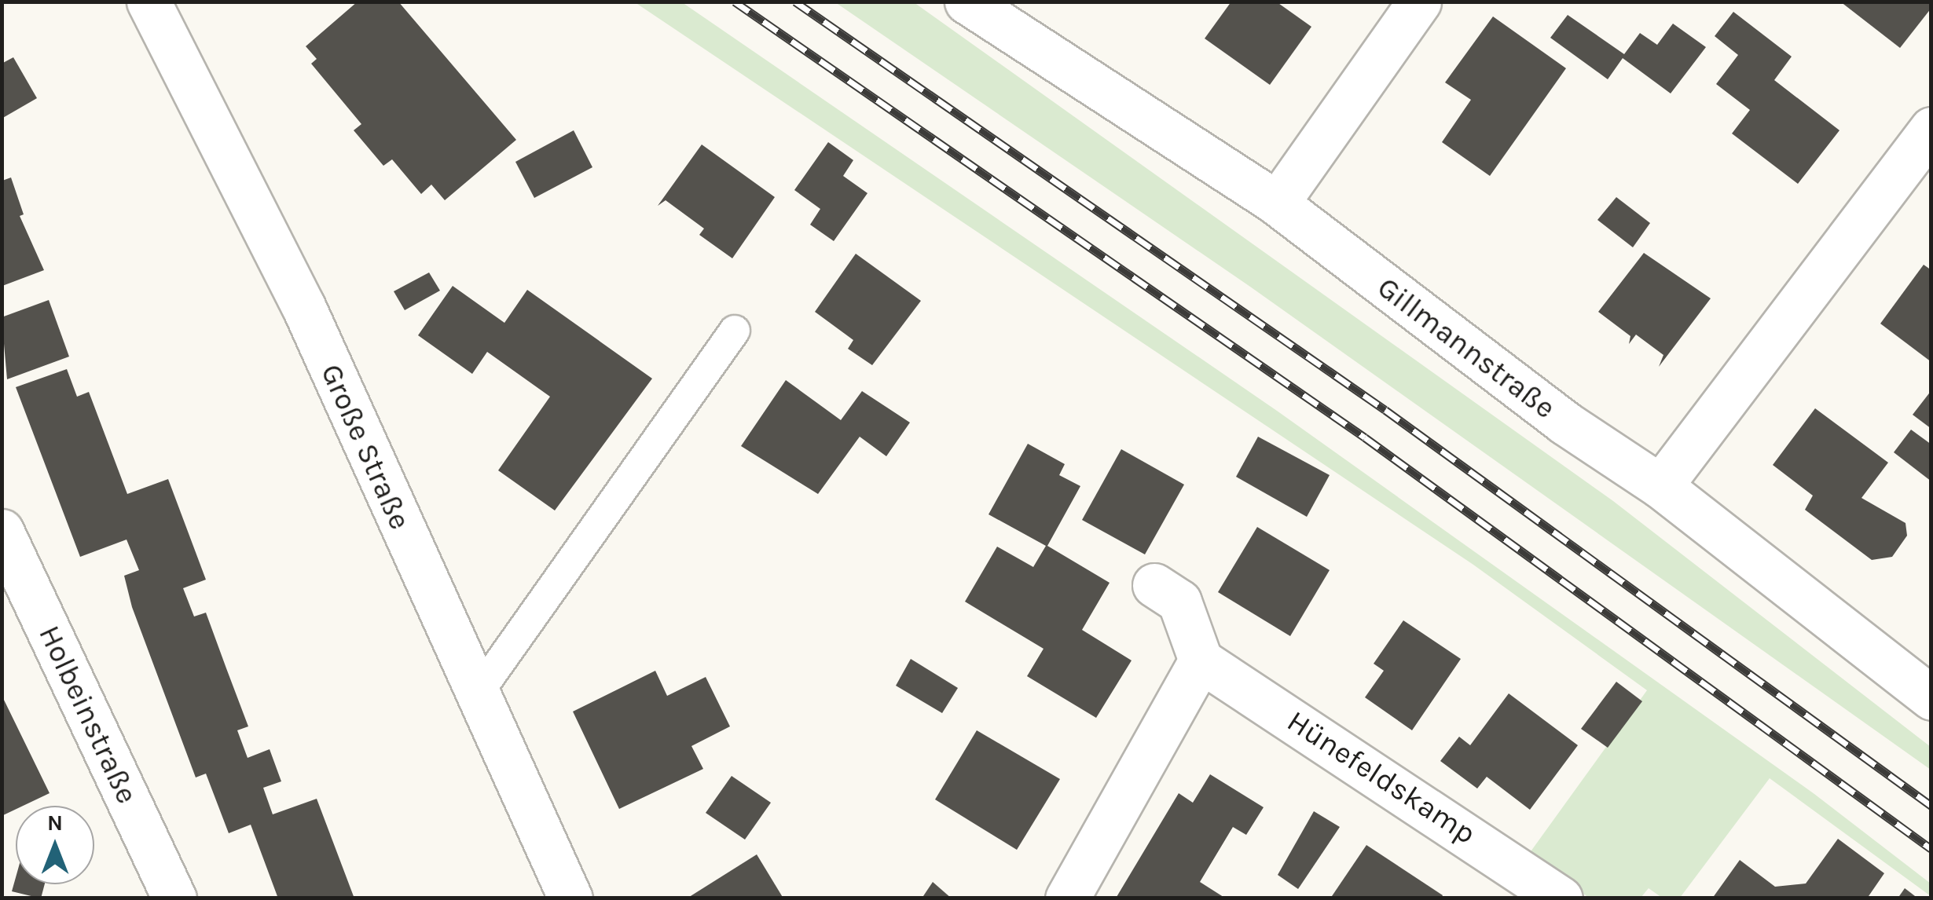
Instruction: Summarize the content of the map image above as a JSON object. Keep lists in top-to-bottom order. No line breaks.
{"streets":{"street":["Gillmannstraße","Große Straße","Holbeinstraße","Hünefeldskamp"]},"north":"top"}
